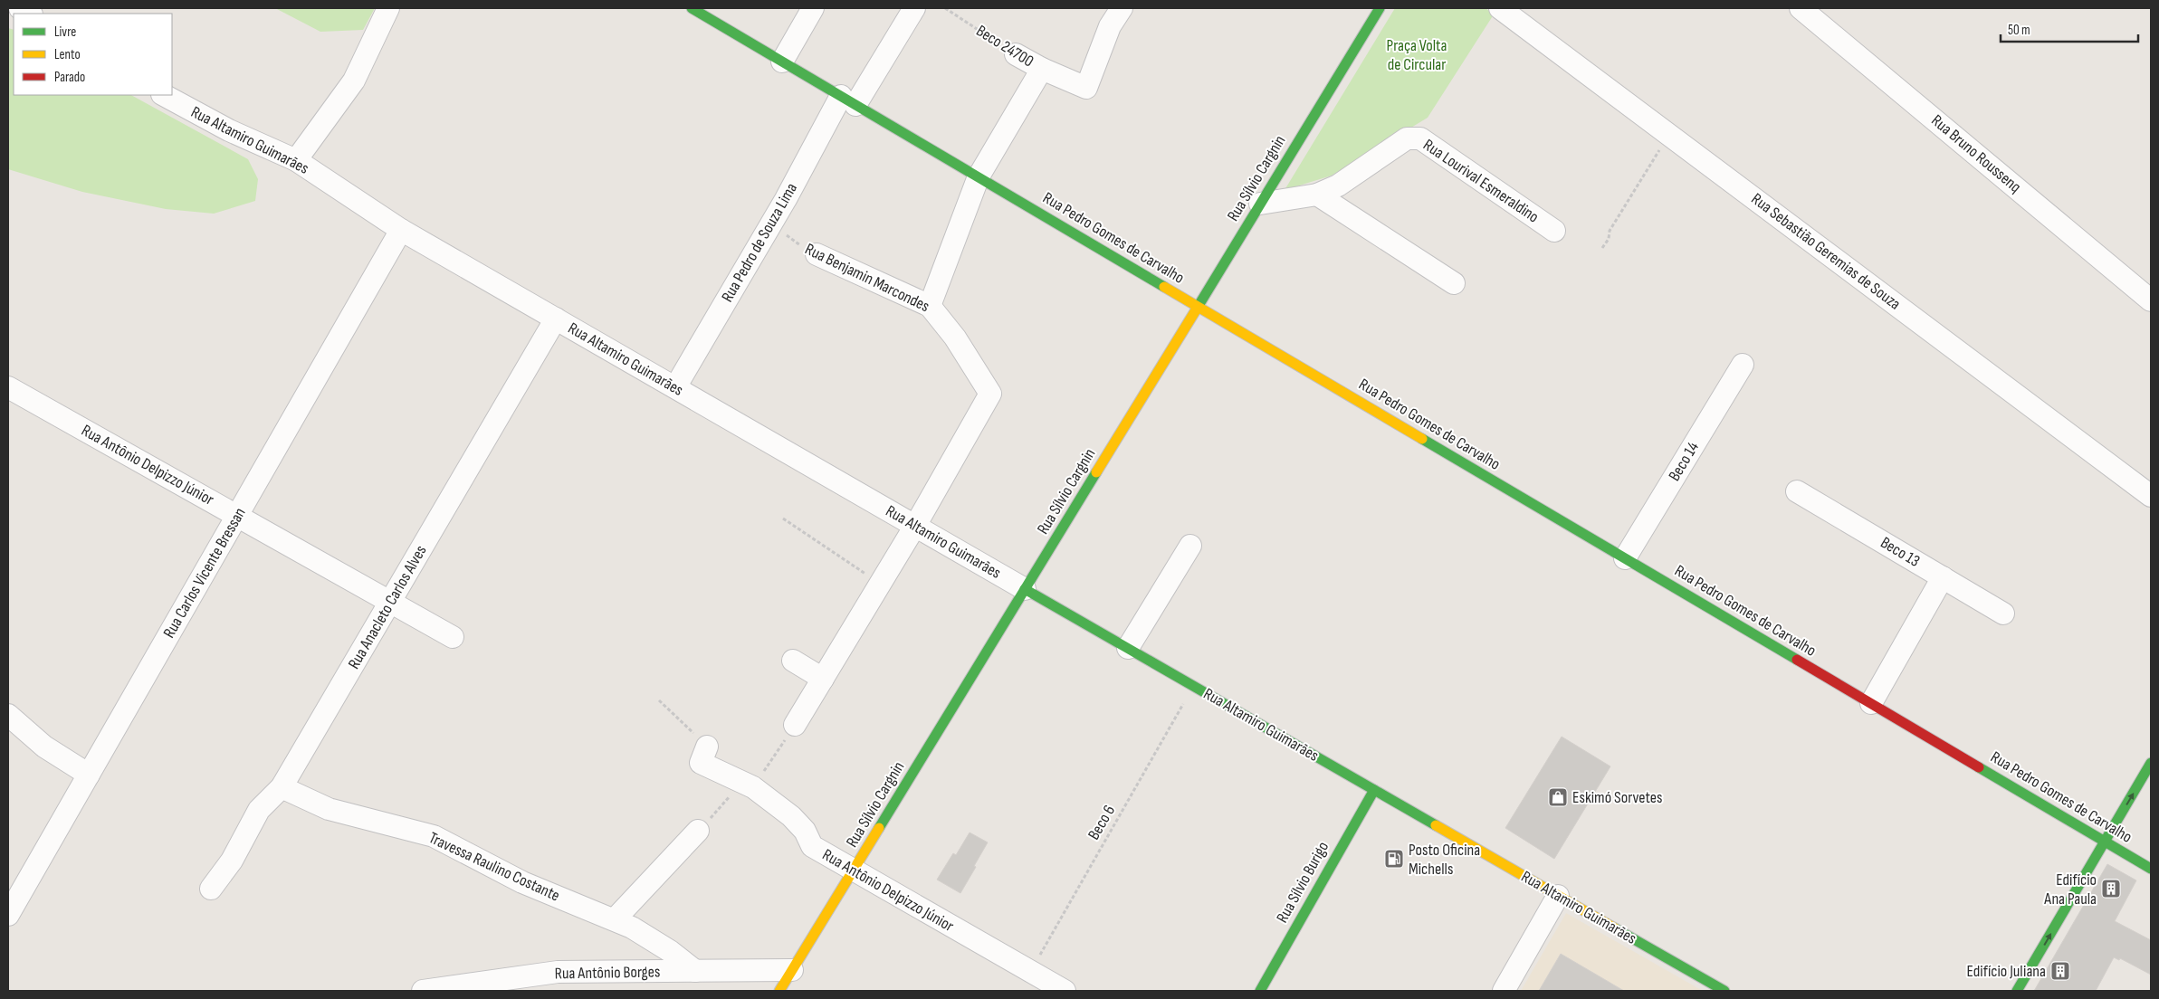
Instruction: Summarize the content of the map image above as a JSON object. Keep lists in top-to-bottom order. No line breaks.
{"streets":{"street":["Beco 24700","Rua Altamiro Guimarães","Rua Bruno Roussenq","Rua Sílvio Cargnin","Rua Lourival Esmeraldino","Rua Pedro Gomes de Carvalho","Rua Pedro de Souza Lima","Rua Sebastião Geremias de Souza","Rua Benjamin Marcondes","Beco 14","Rua Antônio Delpizzo Júnior","Beco 13","Rua Carlos Vicente Bressan","Rua Anacleto Carlos Alves","Travessa Raulino Costante","Rua Sílvio Burigo","Rua Antônio Borges"],"path":["Beco 6"]},"crossings":[["Rua Altamiro Guimarães","Rua Sílvio Cargnin"],["Rua Altamiro Guimarães","Rua Pedro de Souza Lima"],["Rua Altamiro Guimarães","Rua Benjamin Marcondes"],["Rua Altamiro Guimarães","Rua Carlos Vicente Bressan"],["Rua Altamiro Guimarães","Rua Anacleto Carlos Alves"],["Rua Altamiro Guimarães","Beco 6"],["Rua Altamiro Guimarães","Rua Sílvio Burigo"],["Rua Sílvio Cargnin","Rua Lourival Esmeraldino"],["Rua Sílvio Cargnin","Rua Pedro Gomes de Carvalho"],["Rua Sílvio Cargnin","Rua Antônio Delpizzo Júnior"],["Rua Sílvio Cargnin","Rua Antônio Borges"],["Rua Pedro Gomes de Carvalho","Rua Pedro de Souza Lima"],["Rua Pedro Gomes de Carvalho","Beco 14"],["Rua Pedro de Souza Lima","Rua Benjamin Marcondes"],["Rua Antônio Delpizzo Júnior","Rua Carlos Vicente Bressan"],["Rua Antônio Delpizzo Júnior","Rua Anacleto Carlos Alves"],["Rua Antônio Delpizzo Júnior","Beco 6"],["Rua Anacleto Carlos Alves","Travessa Raulino Costante"],["Travessa Raulino Costante","Rua Antônio Borges"]],"parks":["Praça Volta de Circular"],"places":{"shop":["Eskimó Sorvetes"],"fuel station":["Posto Oficina Michells"],"building":["Edifício Ana Paula","Edifício Juliana"]},"legend":["Livre","Lento","Parado"],"scale_bar":"50 m"}
